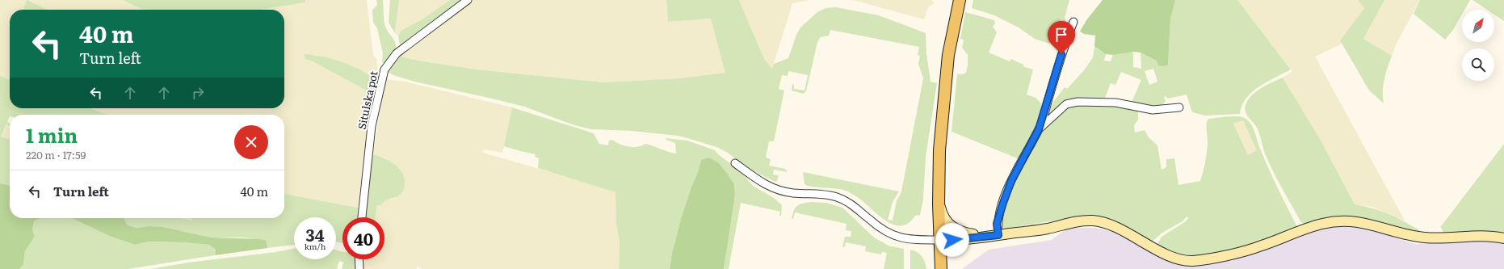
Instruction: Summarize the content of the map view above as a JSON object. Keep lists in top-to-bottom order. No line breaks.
{"streets":{"street":["Situlska pot"]},"north":"top right","page":{"turn":["40 m","Turn left"],"heading":["1 min","220 m · 17:59"],"list":[{"name":"Turn left","value":"40 m"}],"speed":"34 km/h","limit":"40"}}
